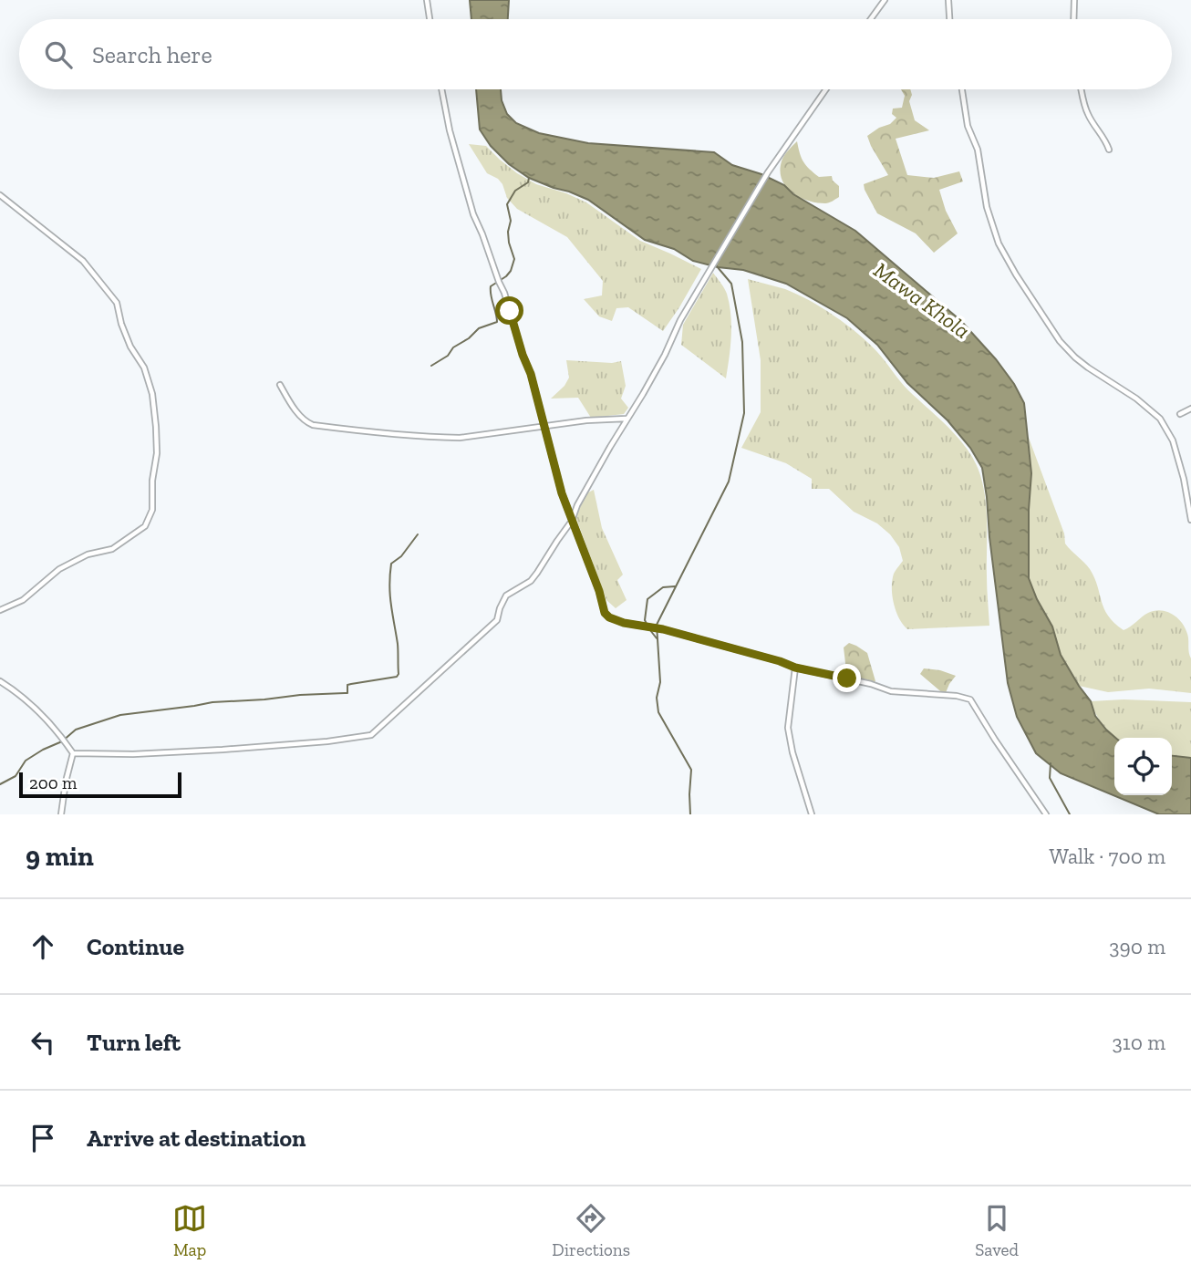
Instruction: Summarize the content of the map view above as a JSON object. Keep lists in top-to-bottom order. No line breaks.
{"water":["Mawa Khola"],"scale_bar":"200 m","page":{"search":"Search here","scale":"200 m","heading":["9 min","Walk · 700 m"],"list":[["Continue","390 m"],["Turn left","310 m"],"Arrive at destination"],"nav":["Map","Directions","Saved"]}}
